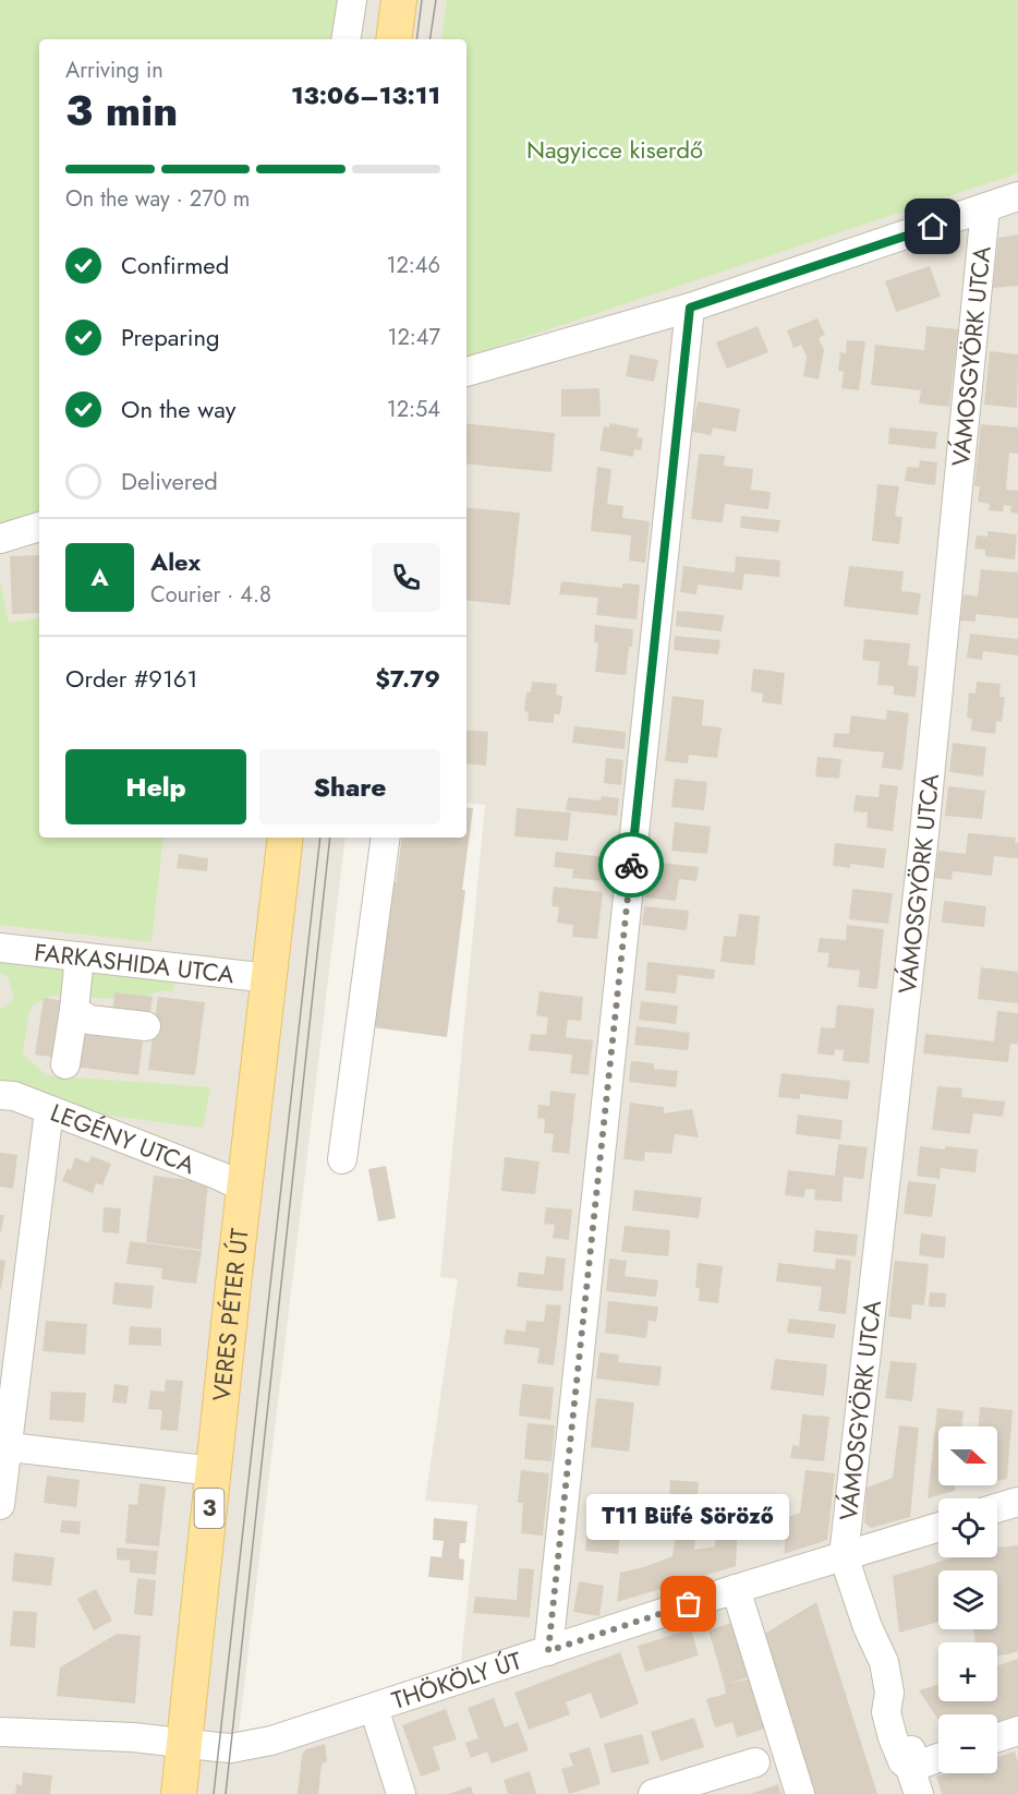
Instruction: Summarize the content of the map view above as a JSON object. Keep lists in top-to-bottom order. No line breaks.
{"streets":{"main road":["VERES PÉTER ÚT","3"],"street":["VÁMOSGYÖRK UTCA","FARKASHIDA UTCA","LEGÉNY UTCA","THÖKÖLY ÚT"]},"crossings":[["VÁMOSGYÖRK UTCA","THÖKÖLY ÚT"],["FARKASHIDA UTCA","VERES PÉTER ÚT"],["LEGÉNY UTCA","VERES PÉTER ÚT"],["VERES PÉTER ÚT","THÖKÖLY ÚT"]],"parks":["Nagyicce kiserdő"],"places":["T11 Büfé Söröző"],"north":"right","page":{"heading":["3 min","Arriving in","13:06–13:11"],"panel":["Alex","Courier · 4.8","Order #9161","$7.79"],"bar":"On the way · 270 m","list":[["Confirmed","12:46"],["Preparing","12:47"],["On the way","12:54"],"Delivered"],"round":"A","buttons":["Help","Share"],"map_buttons":["+","−"],"bubble":"T11 Büfé Söröző"}}
